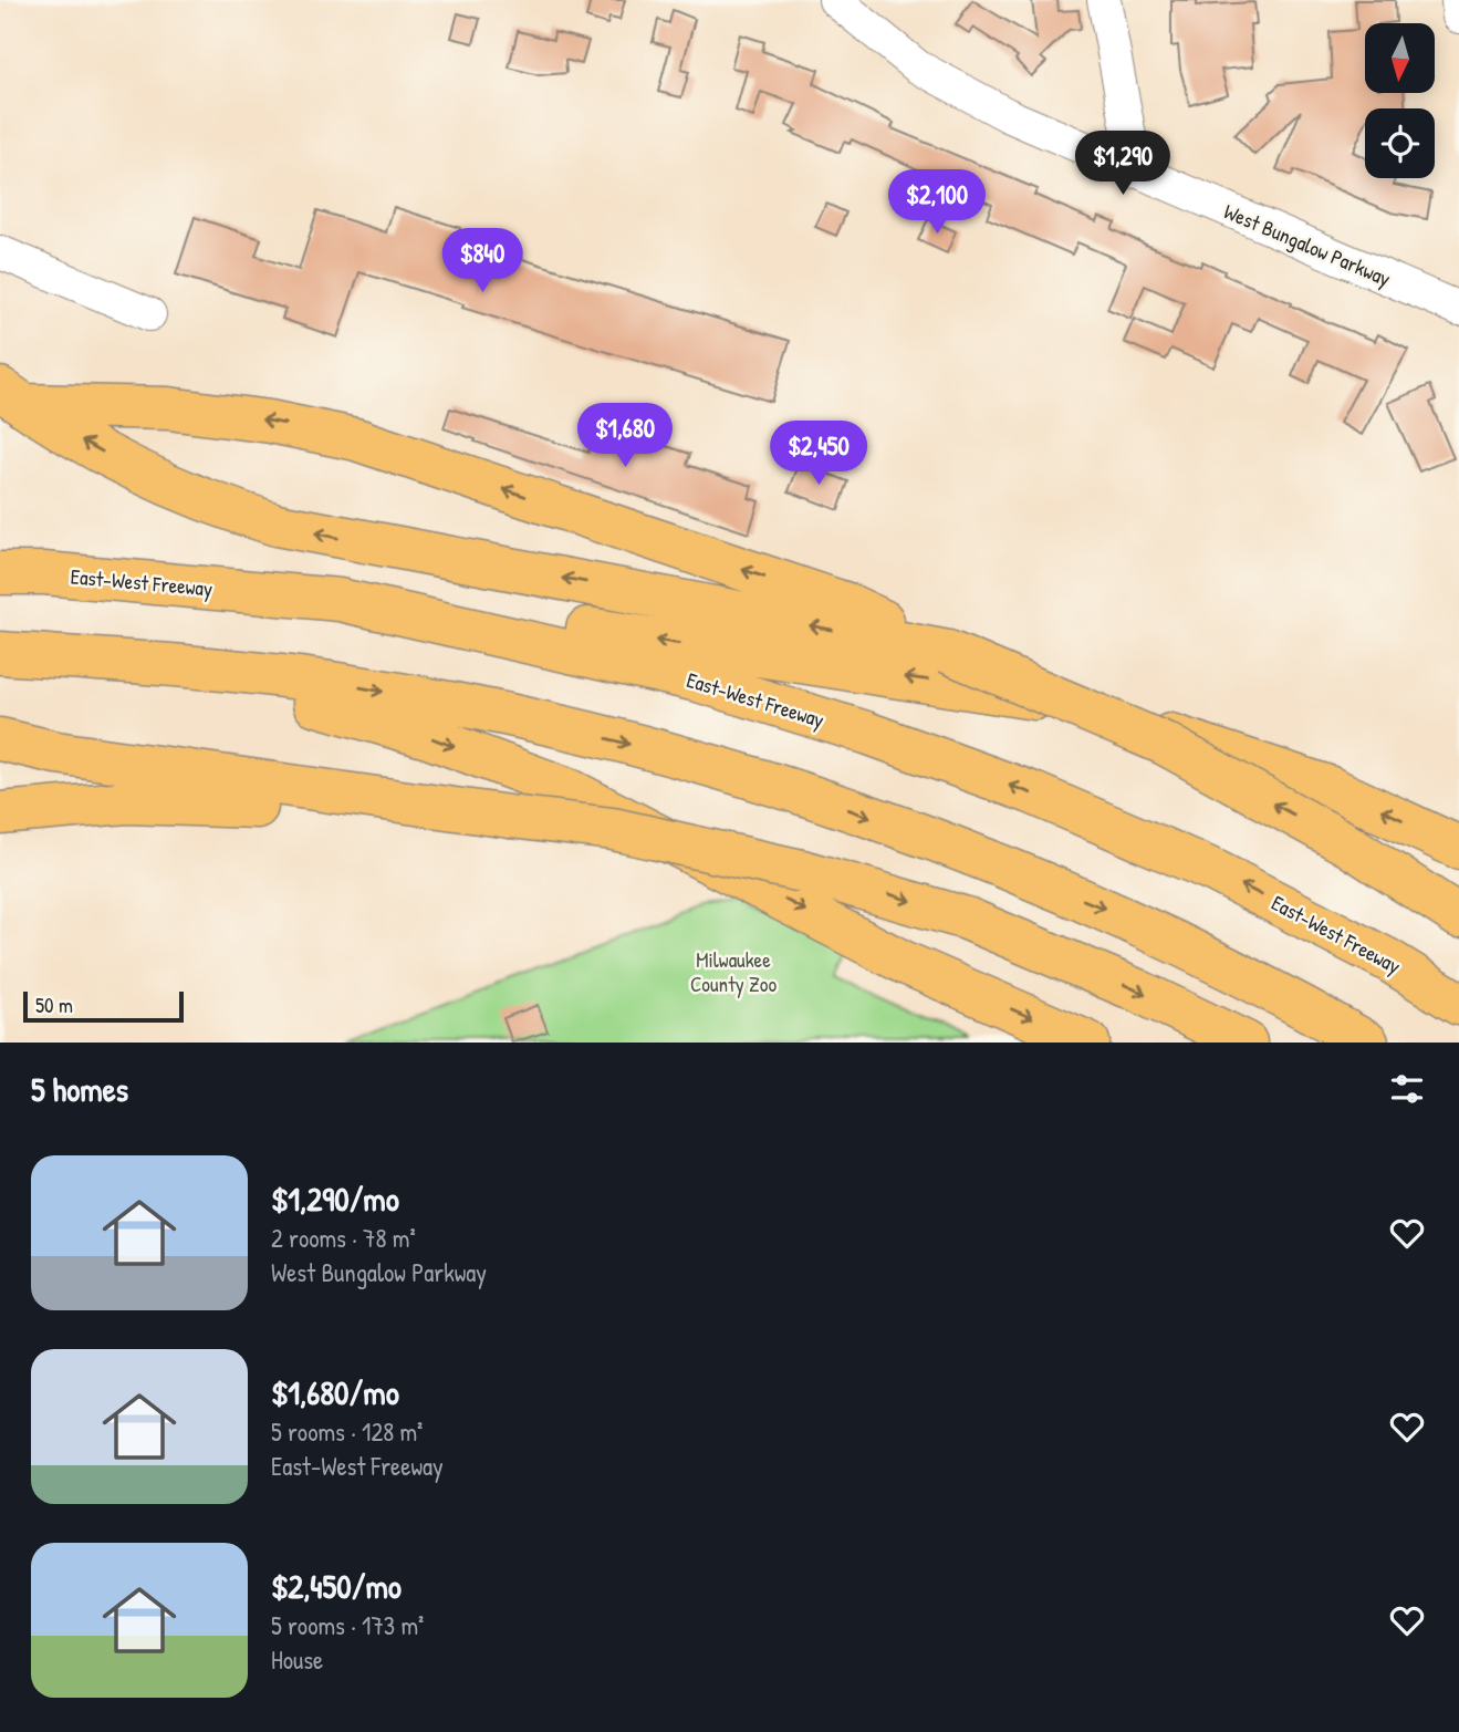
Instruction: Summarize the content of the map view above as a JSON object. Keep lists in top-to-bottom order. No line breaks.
{"streets":{"highway":["East-West Freeway"],"street":["West Bungalow Parkway"]},"parks":["Milwaukee County Zoo"],"scale_bar":"50 m","north":"bottom","page":{"price":["$1,290","$2,100","$840","$1,680","$2,450"],"scale":"50 m","heading":"5 homes","list":[{"name":"$1,290/mo","note":"2 rooms · 78 m² · West Bungalow Parkway"},{"name":"$1,680/mo","note":"5 rooms · 128 m² · East-West Freeway"},{"name":"$2,450/mo","note":"5 rooms · 173 m² · House"}]}}
